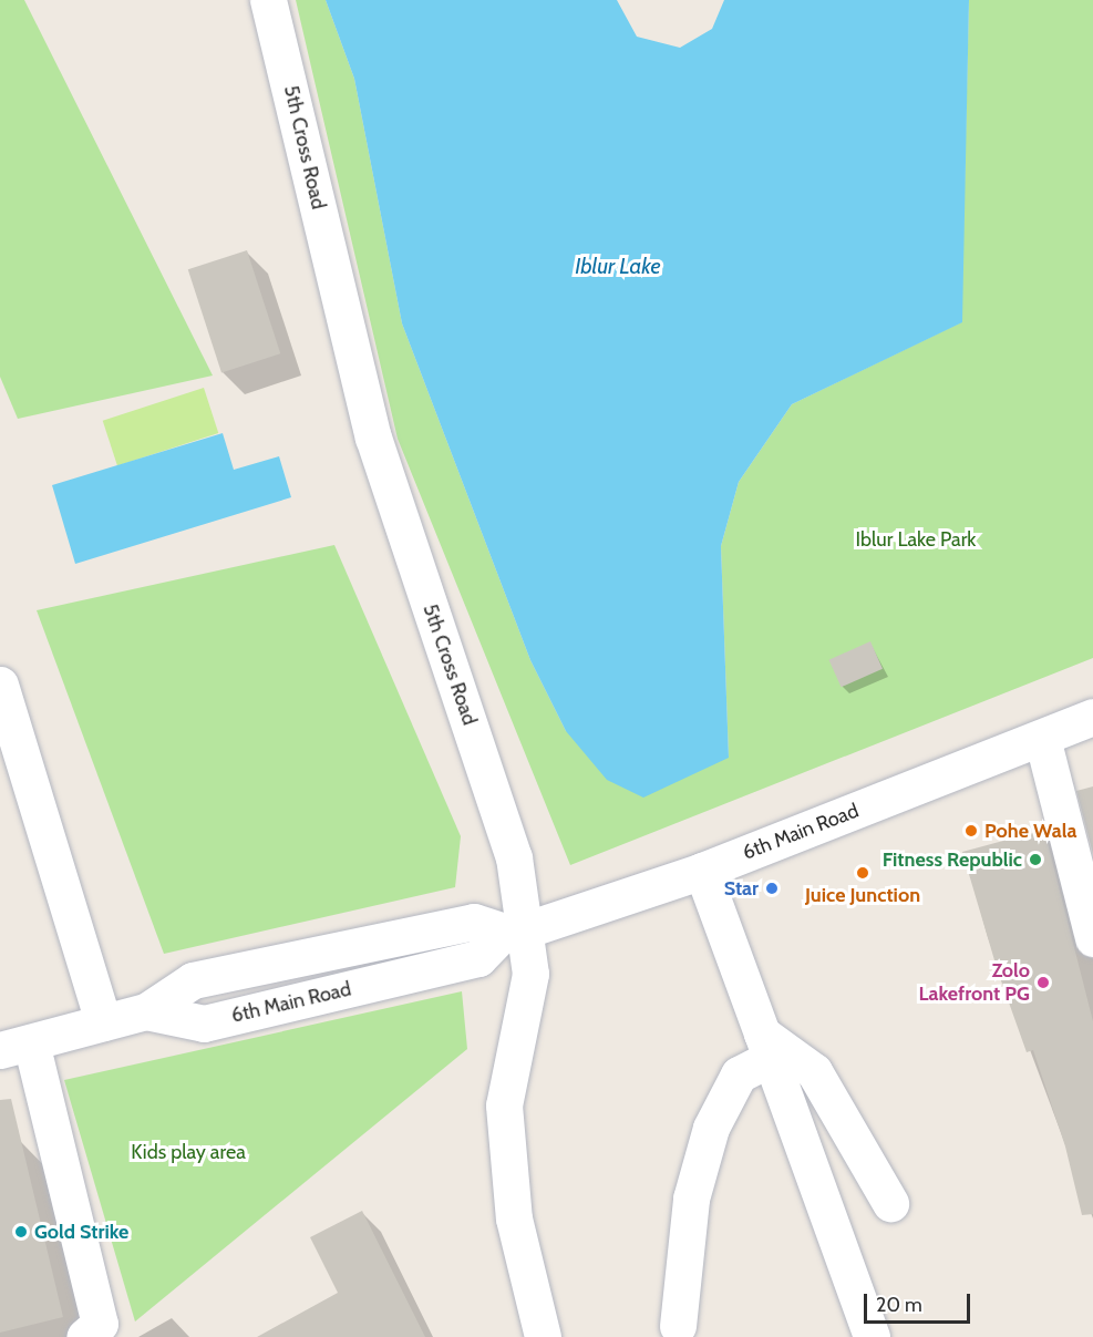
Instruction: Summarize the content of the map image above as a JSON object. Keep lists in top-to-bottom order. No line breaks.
{"streets":{"street":["5th Cross Road","6th Main Road"]},"crossings":[["5th Cross Road","6th Main Road"]],"water":["Iblur Lake"],"parks":["Iblur Lake Park","Kids play area"],"places":["Pohe Wala","Fitness Republic","Juice Junction","Star","Zolo Lakefront PG","Gold Strike"],"scale_bar":"20 m"}
